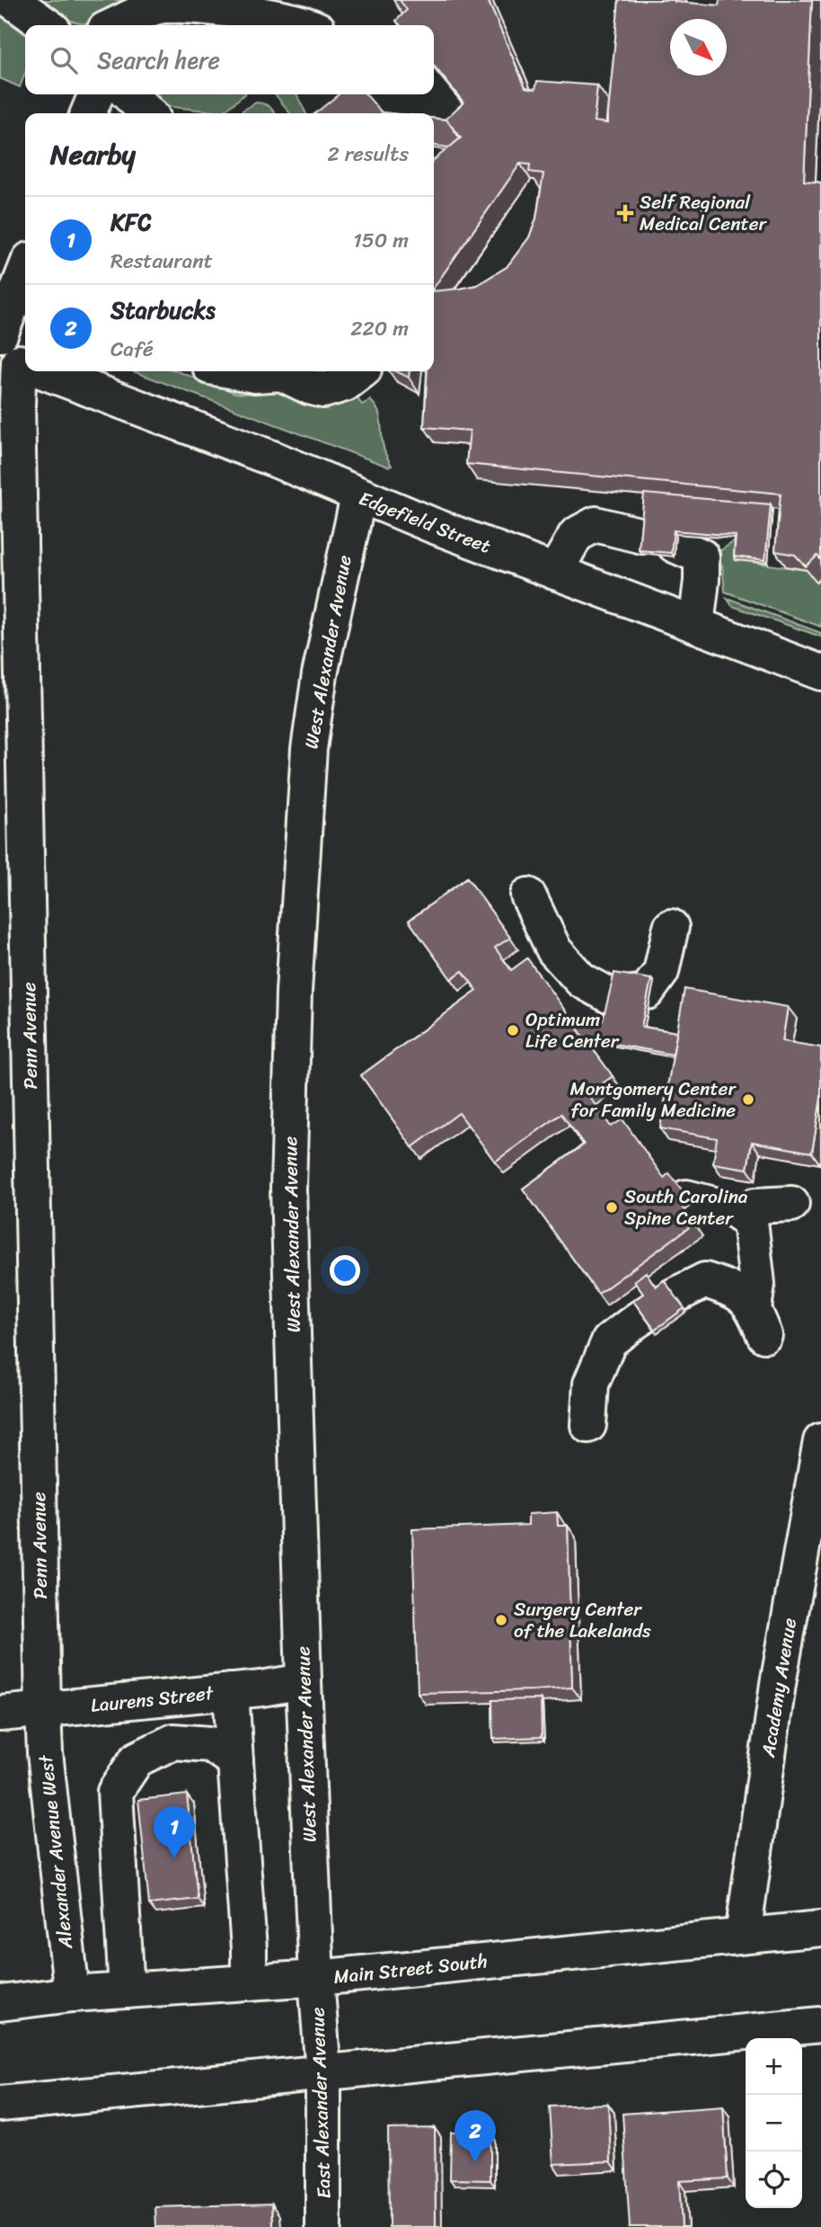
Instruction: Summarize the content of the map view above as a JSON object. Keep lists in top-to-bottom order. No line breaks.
{"streets":{"street":["Edgefield Street","West Alexander Avenue","Penn Avenue","Academy Avenue","Laurens Street","Alexander Avenue West","Main Street South","East Alexander Avenue"]},"crossings":[["Edgefield Street","West Alexander Avenue"],["West Alexander Avenue","Laurens Street"],["West Alexander Avenue","Main Street South"],["West Alexander Avenue","East Alexander Avenue"],["Penn Avenue","Laurens Street"],["Penn Avenue","Alexander Avenue West"],["Academy Avenue","Main Street South"],["Laurens Street","Alexander Avenue West"],["Alexander Avenue West","Main Street South"],["Main Street South","East Alexander Avenue"]],"places":{"health":["Self Regional Medical Center"],"other":["Optimum Life Center","Montgomery Center for Family Medicine","South Carolina Spine Center","Surgery Center of the Lakelands"]},"north":"bottom right","page":{"search":"Search here","heading":["Nearby","2 results"],"list":[{"mark":"1","name":"KFC","note":"Restaurant","value":"150 m"},{"mark":"2","name":"Starbucks","note":"Café","value":"220 m"}],"pins":["1","2"],"map_buttons":["+","−"]}}
